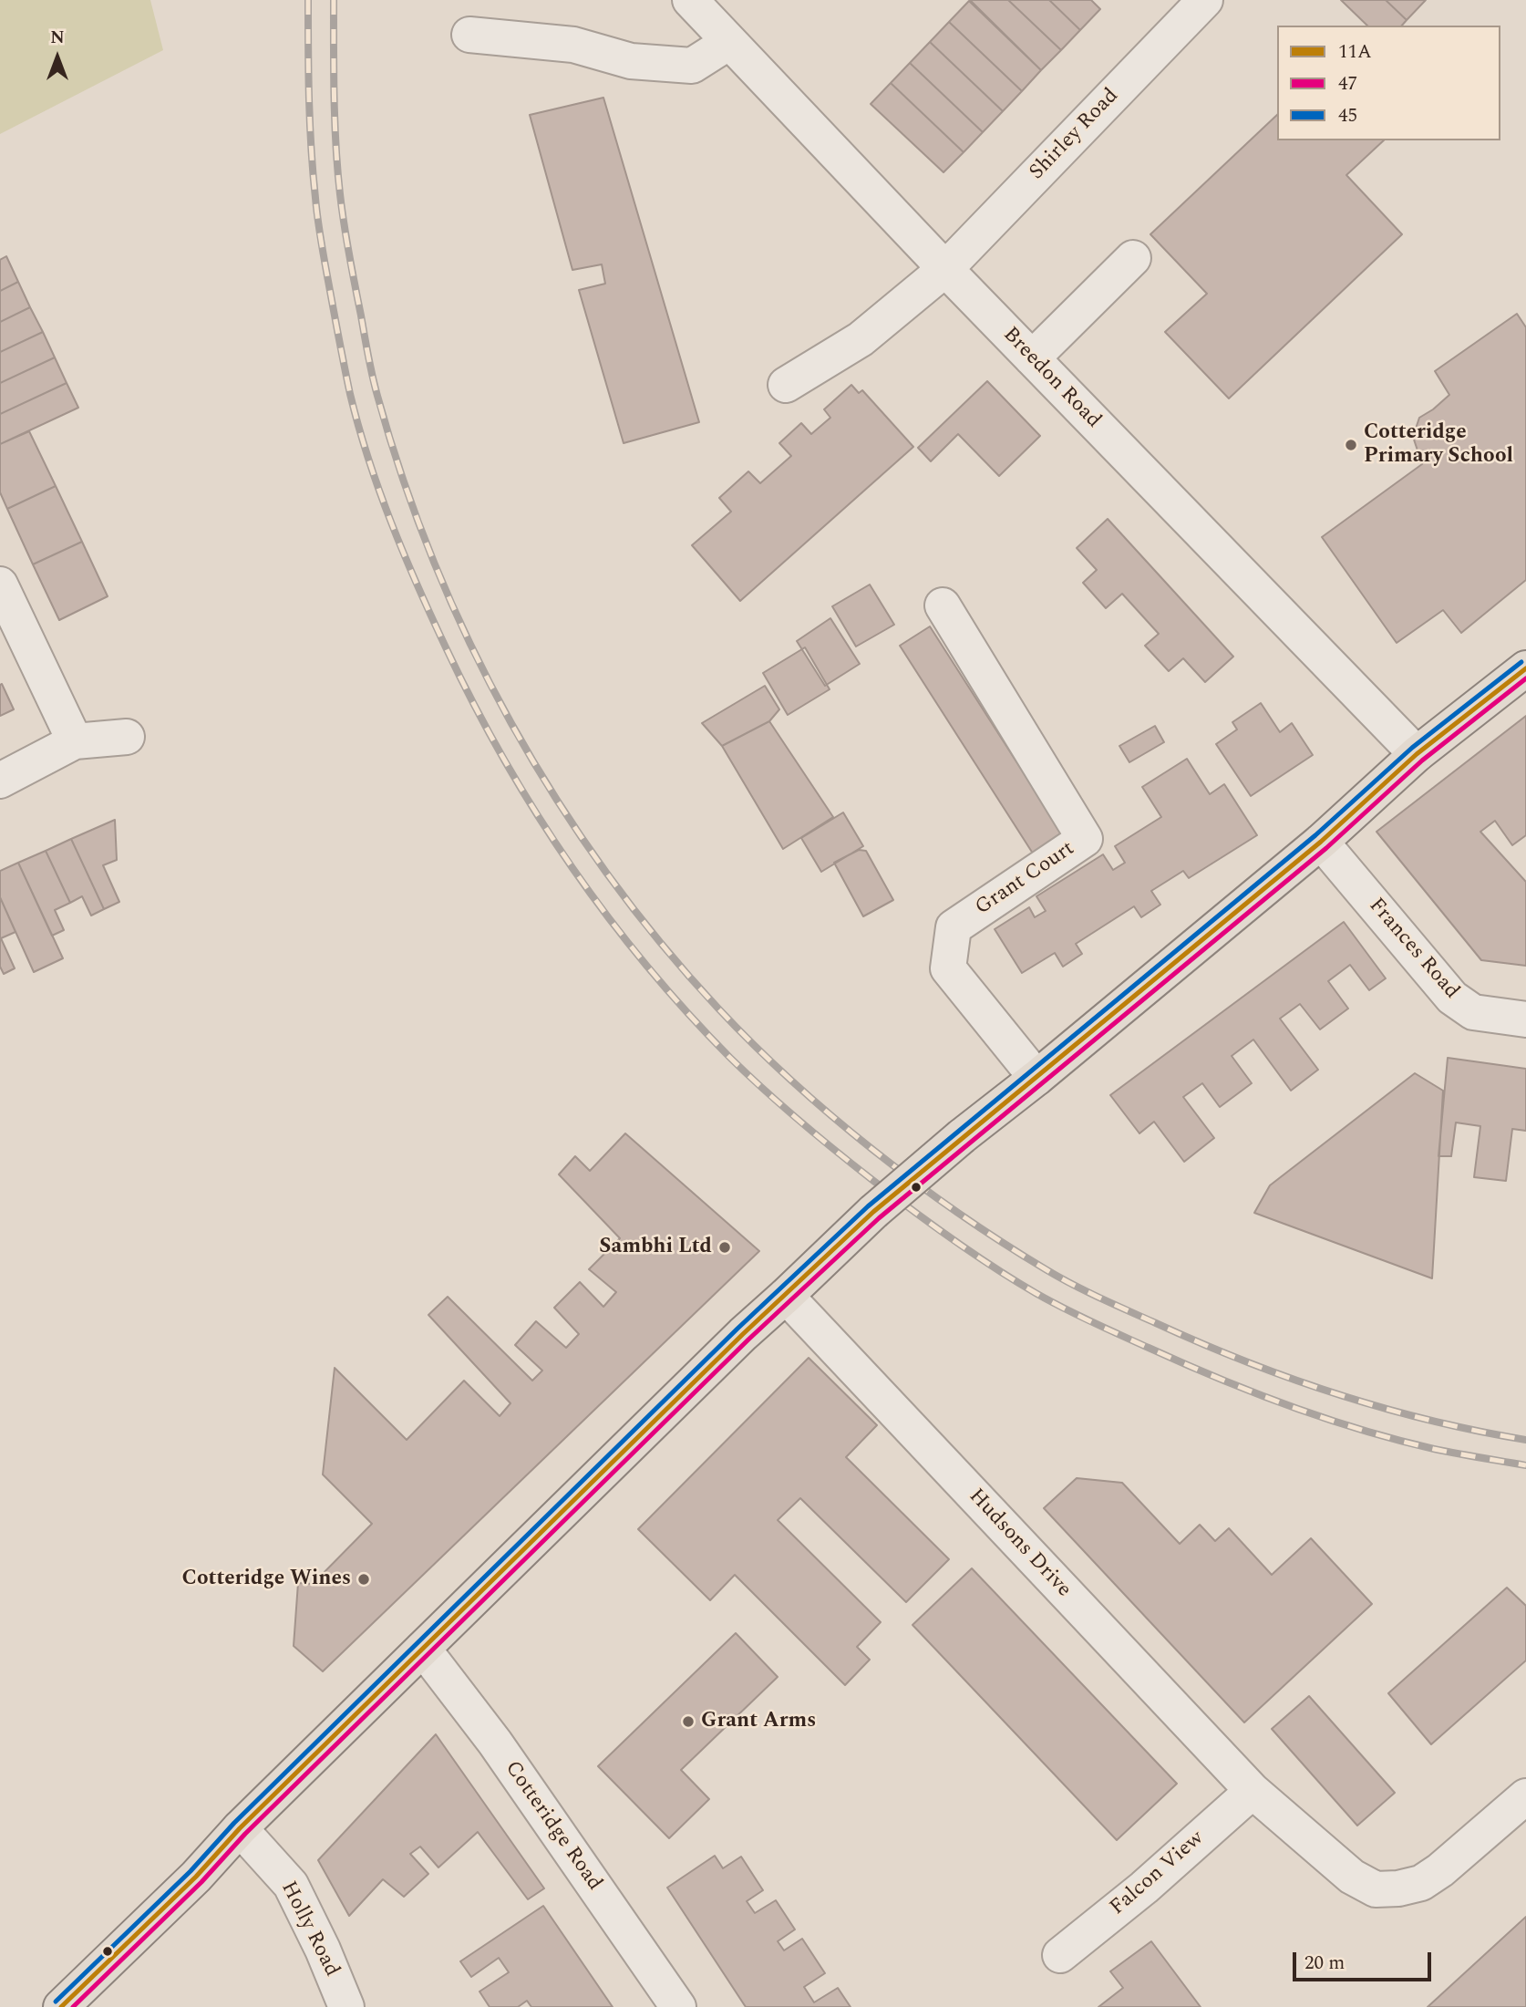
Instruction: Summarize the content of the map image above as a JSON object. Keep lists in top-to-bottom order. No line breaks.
{"streets":{"street":["Shirley Road","Breedon Road","Grant Court","Frances Road","Hudsons Drive","Cotteridge Road","Falcon View","Holly Road"]},"crossings":[["Shirley Road","Breedon Road"],["Hudsons Drive","Falcon View"]],"places":["Cotteridge Primary School","Sambhi Ltd","Cotteridge Wines","Grant Arms"],"lines":["transit line 45","transit line 11A","transit line 47"],"legend":["11A","47","45"],"scale_bar":"20 m","north":"top"}
